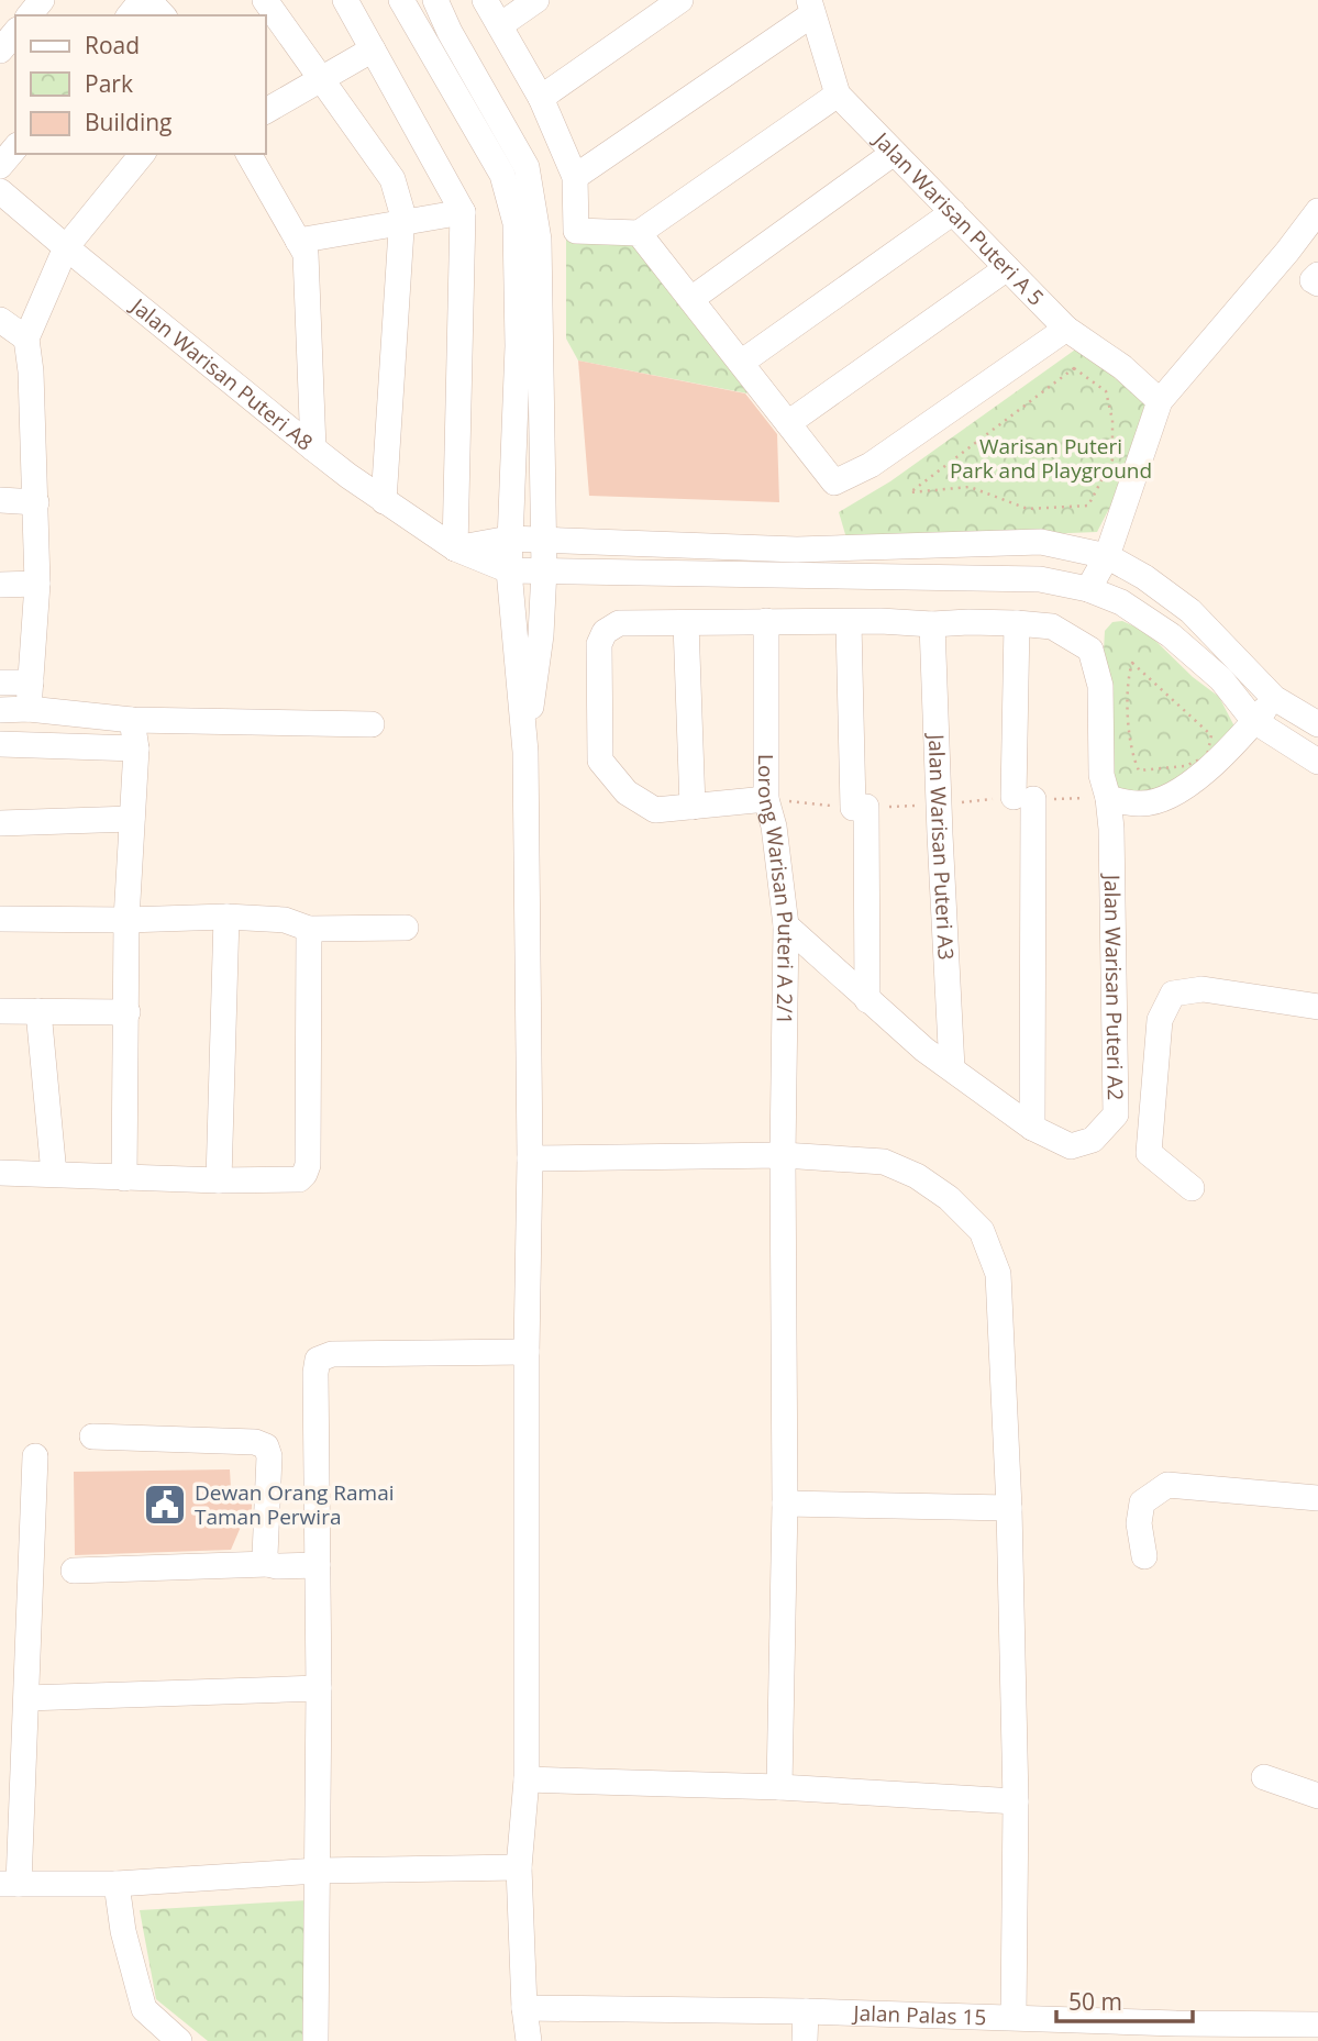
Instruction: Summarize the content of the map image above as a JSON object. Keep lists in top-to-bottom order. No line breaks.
{"streets":{"street":["Jalan Warisan Puteri A 5","Jalan Warisan Puteri A8","Jalan Warisan Puteri A3","Lorong Warisan Puteri A 2/1","Jalan Warisan Puteri A2","Jalan Palas 15"]},"parks":["Warisan Puteri Park and Playground"],"places":{"public building":["Dewan Orang Ramai Taman Perwira"]},"legend":["Road","Park","Building"],"scale_bar":"50 m"}
